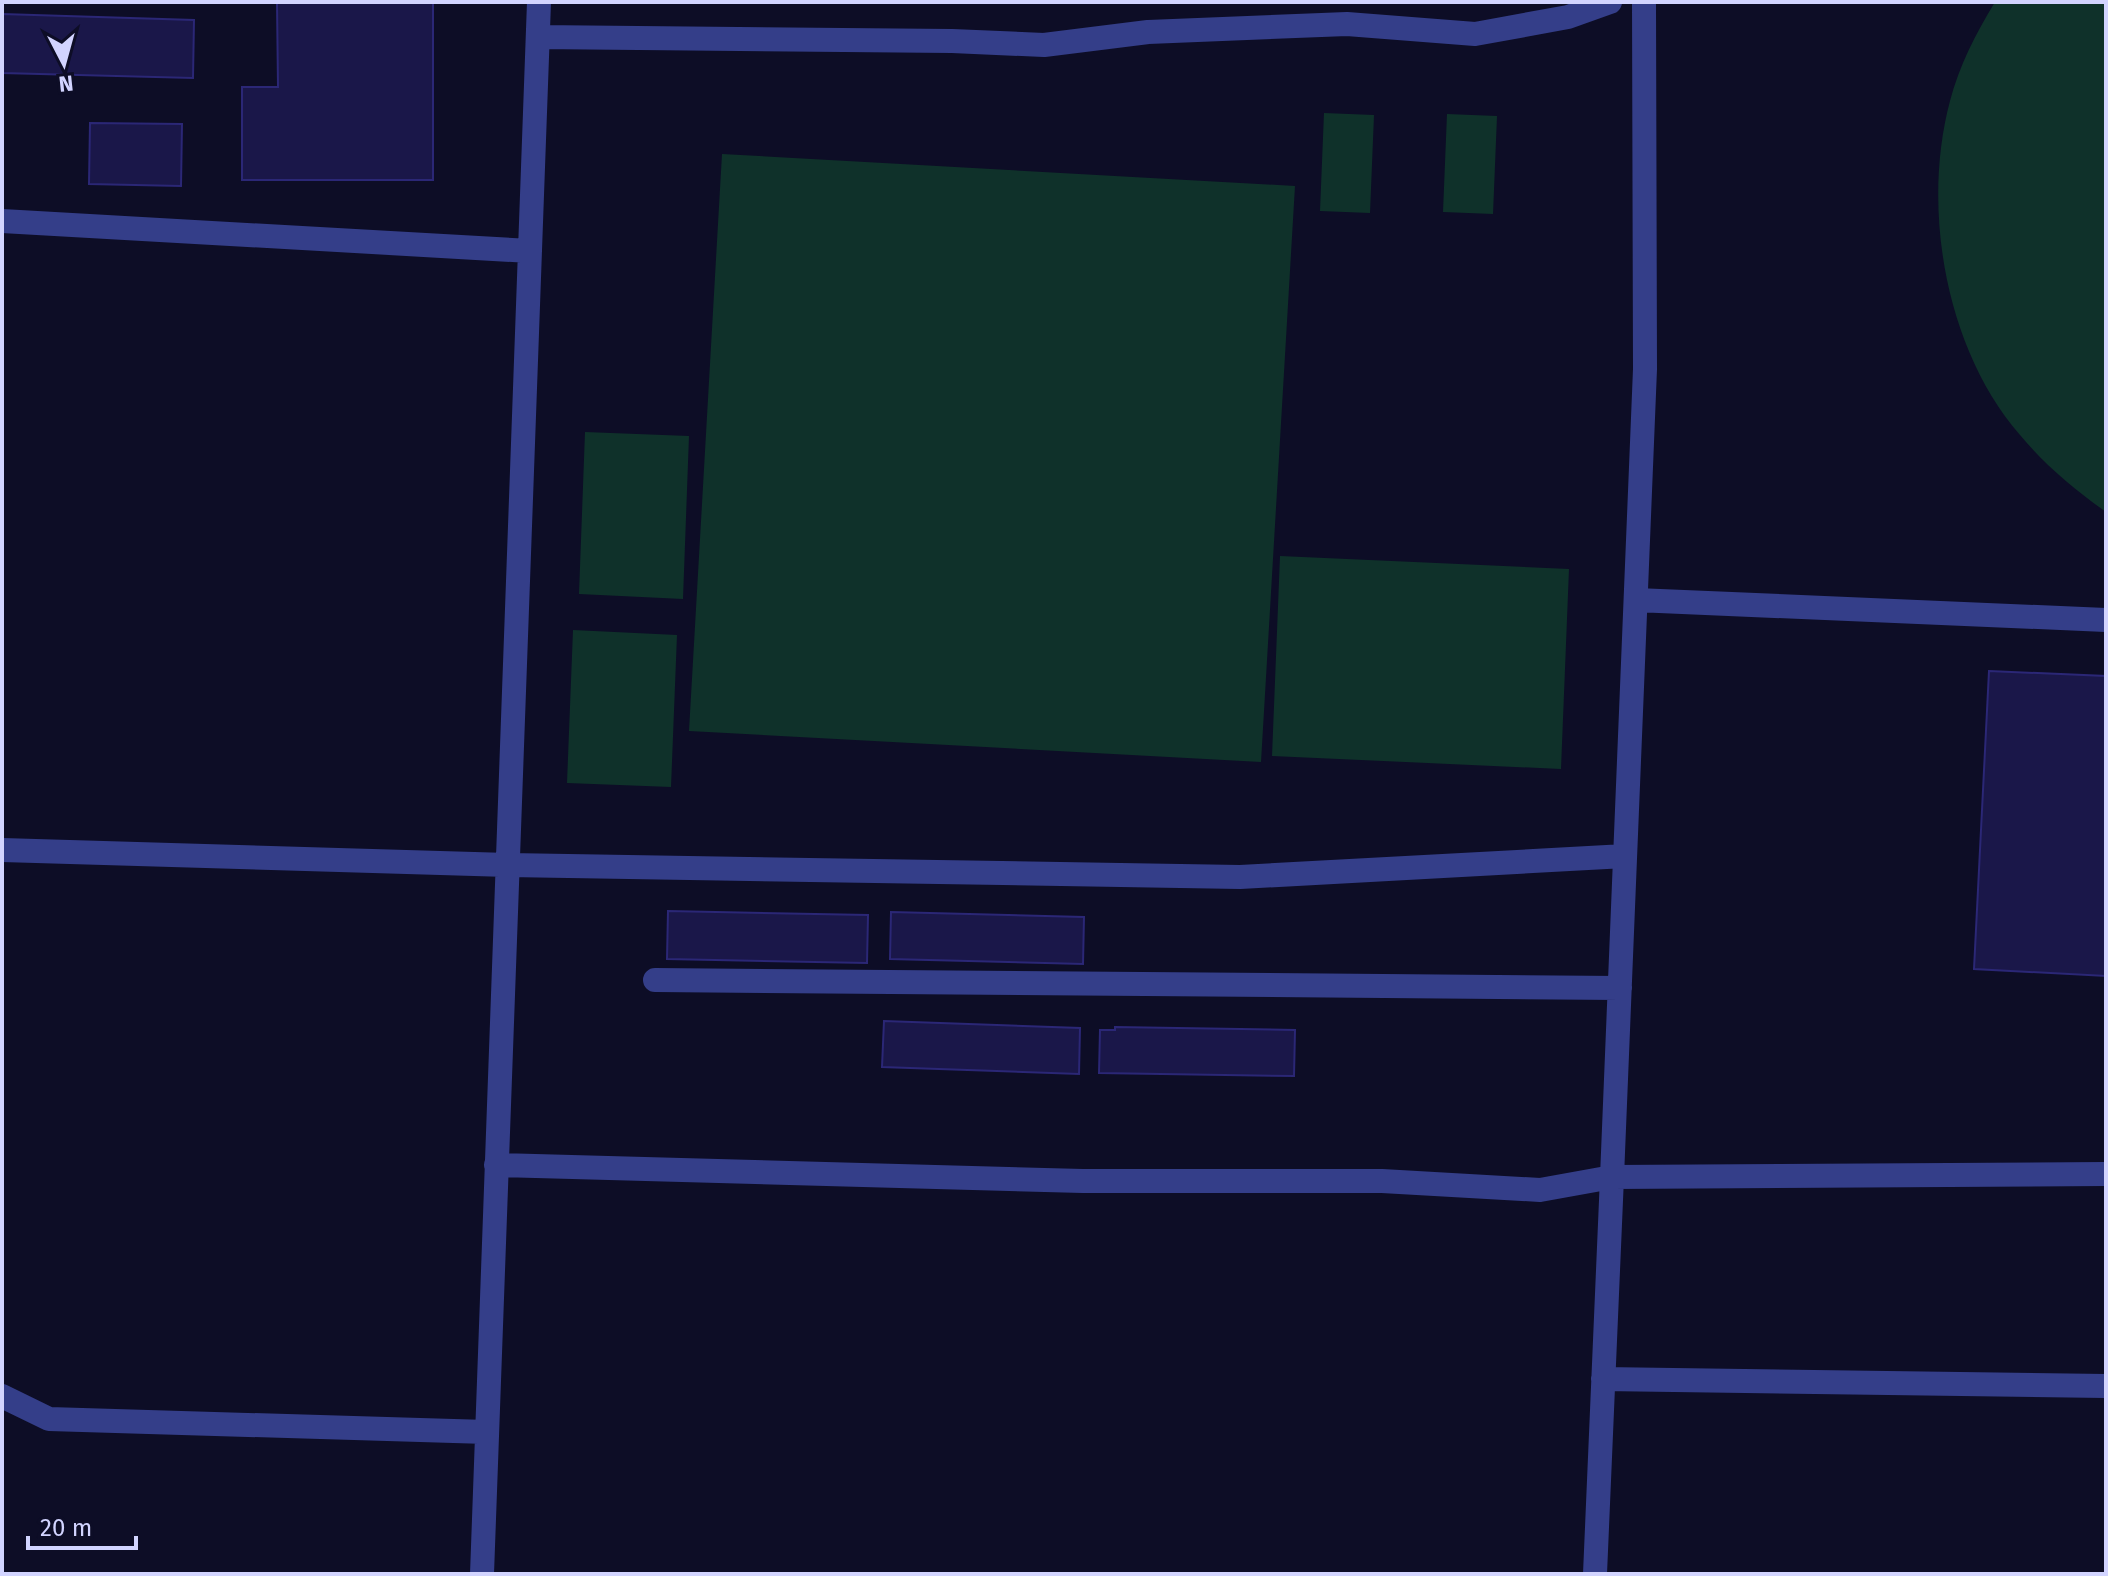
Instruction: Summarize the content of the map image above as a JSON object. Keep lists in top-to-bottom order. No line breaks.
{"scale_bar":"20 m","north":"bottom"}
